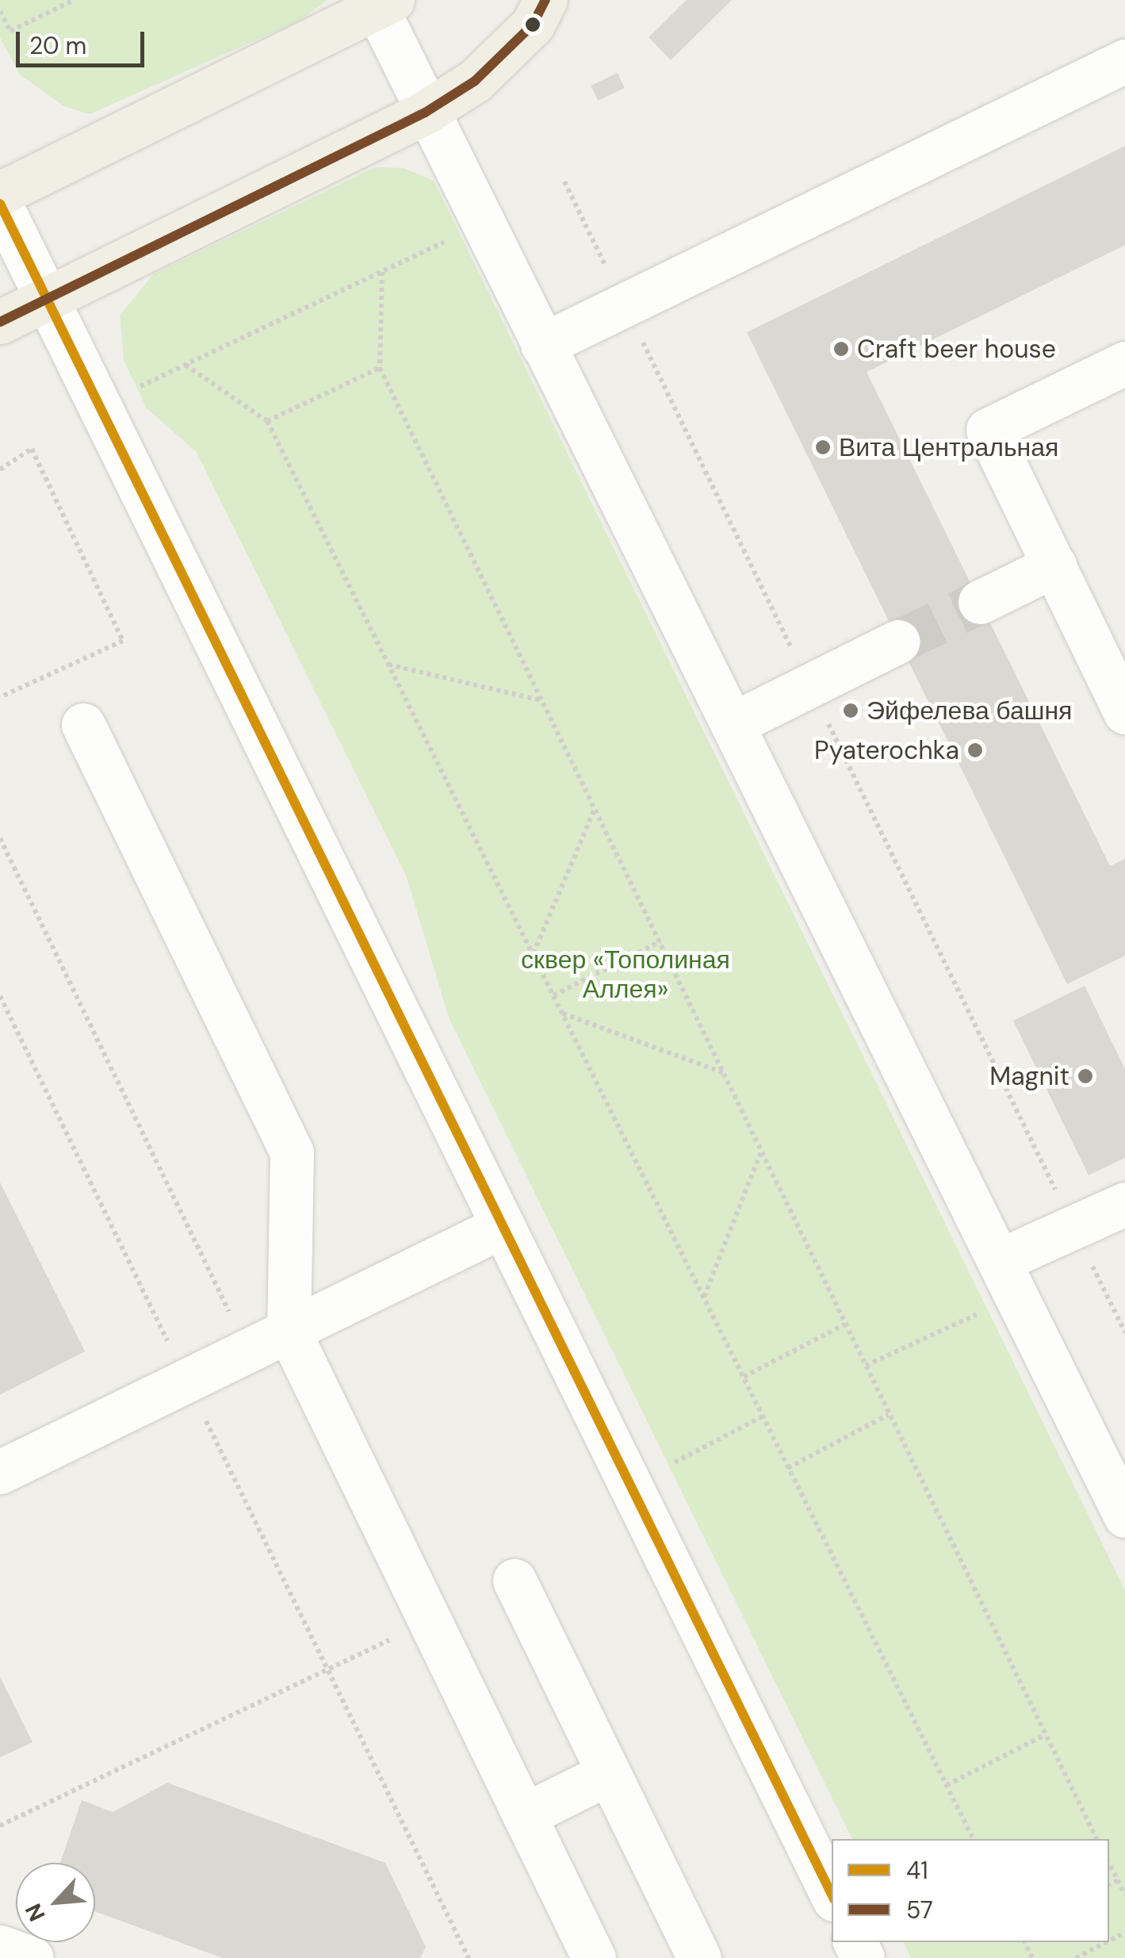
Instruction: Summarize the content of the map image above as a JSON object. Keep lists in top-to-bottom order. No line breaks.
{"parks":["сквер «Тополиная Аллея»"],"places":["Craft beer house","Вита Центральная","Эйфелева башня","Pyaterochka","Magnit"],"lines":["transit line 57","transit line 41"],"legend":["41","57"],"scale_bar":"20 m","north":"bottom left"}
